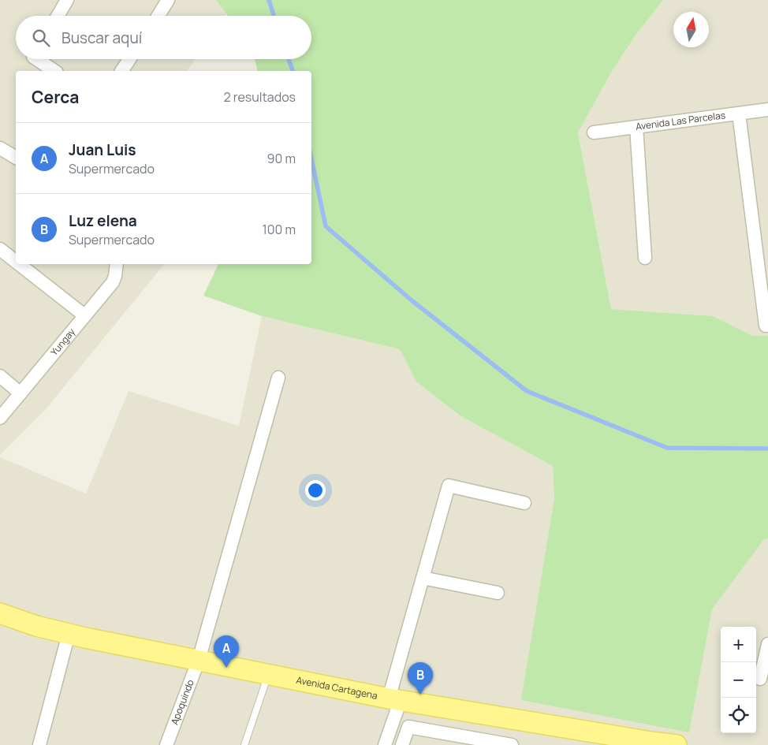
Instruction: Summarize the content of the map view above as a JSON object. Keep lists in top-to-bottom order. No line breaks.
{"streets":{"main road":["Avenida Cartagena"],"street":["Avenida Las Parcelas","Yungay","Apoquindo"]},"crossings":[["Avenida Cartagena","Apoquindo"]],"north":"top","page":{"search":"Buscar aquí","heading":["Cerca","2 resultados"],"list":[{"mark":"A","name":"Juan Luis","note":"Supermercado","value":"90 m"},{"mark":"B","name":"Luz elena","note":"Supermercado","value":"100 m"}],"map_buttons":["+","−"],"pins":["A","B"]}}
